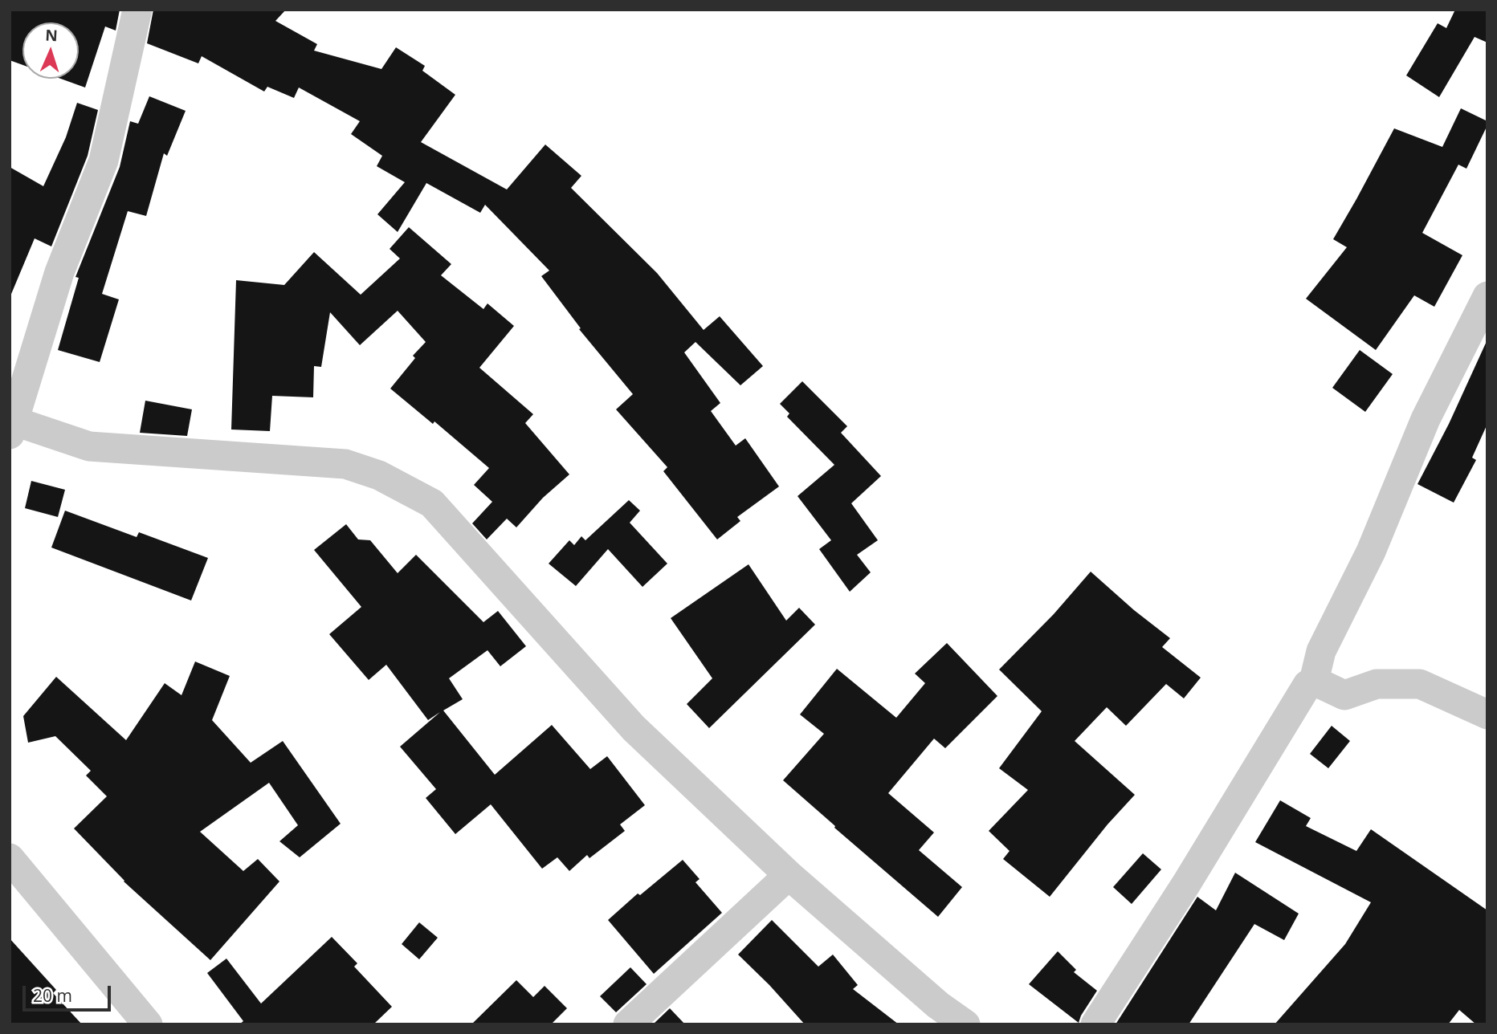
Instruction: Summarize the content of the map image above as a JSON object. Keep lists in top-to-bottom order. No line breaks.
{"scale_bar":"20 m","north":"top"}
